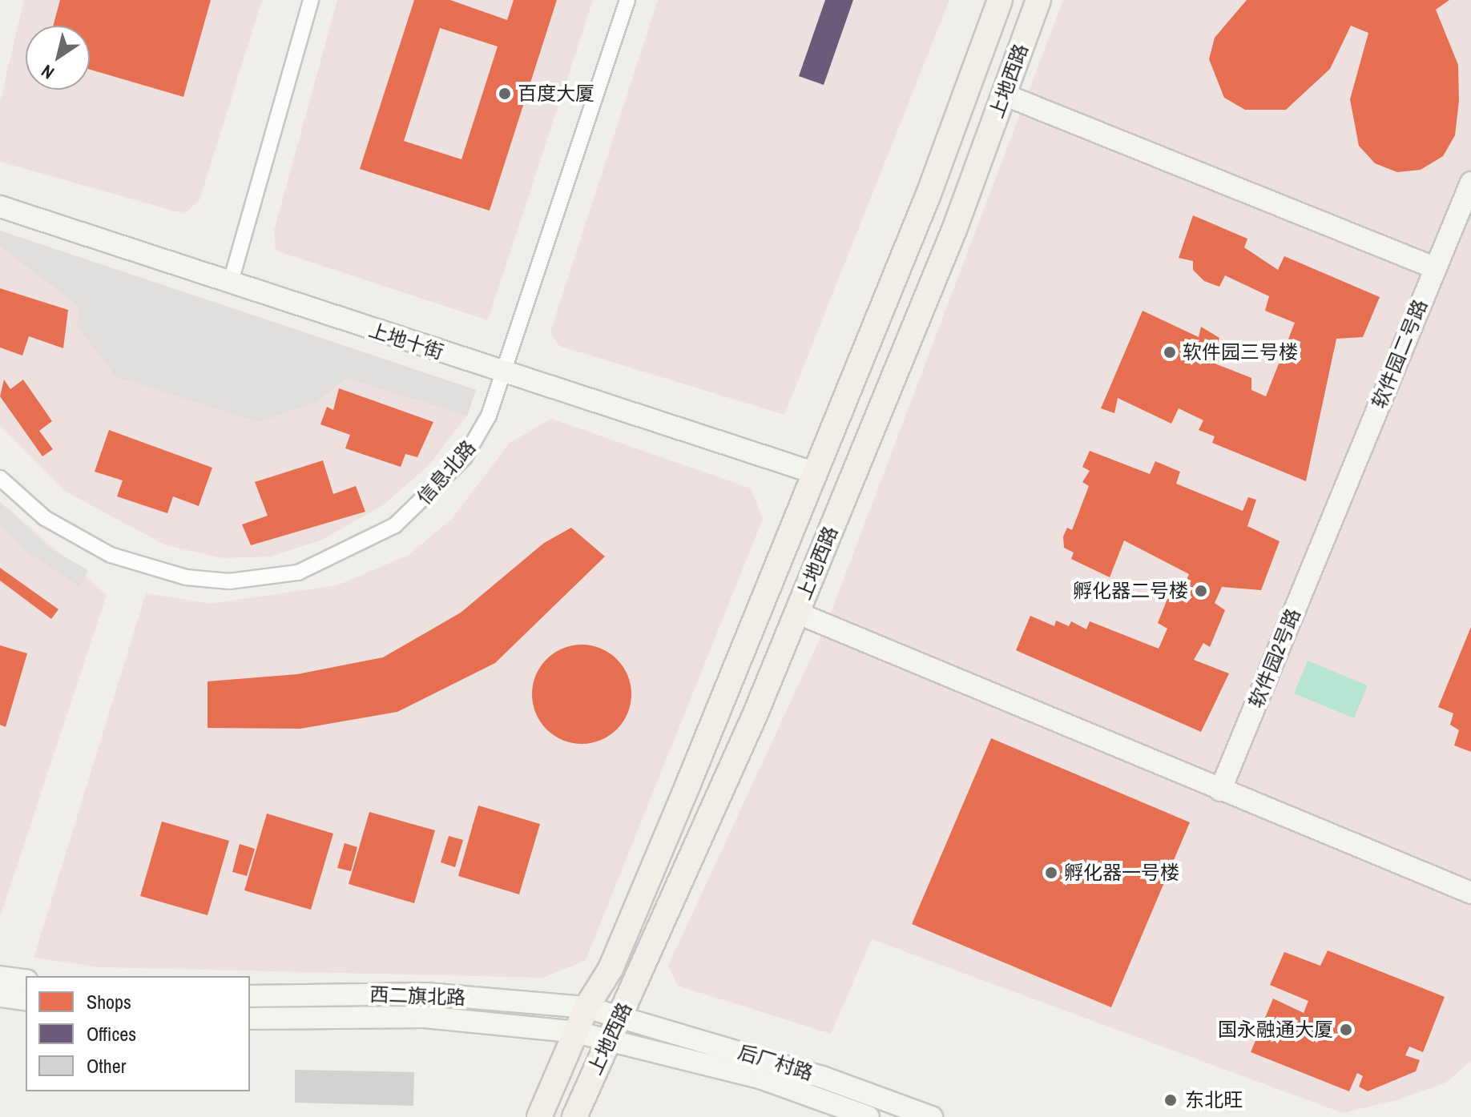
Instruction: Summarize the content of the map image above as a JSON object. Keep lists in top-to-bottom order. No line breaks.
{"streets":{"main road":["上地西路"],"street":["上地十街","软件园二号路","信息北路","软件园2号路","西二旗北路","后厂村路"]},"crossings":[["上地西路","上地十街"],["上地西路","西二旗北路"],["上地西路","后厂村路"],["上地十街","信息北路"],["软件园二号路","软件园2号路"],["西二旗北路","后厂村路"]],"places":["百度大厦","软件园三号楼","孵化器二号楼","孵化器一号楼","国永融通大厦","东北旺"],"legend":["Shops","Offices","Other"],"north":"bottom left"}
